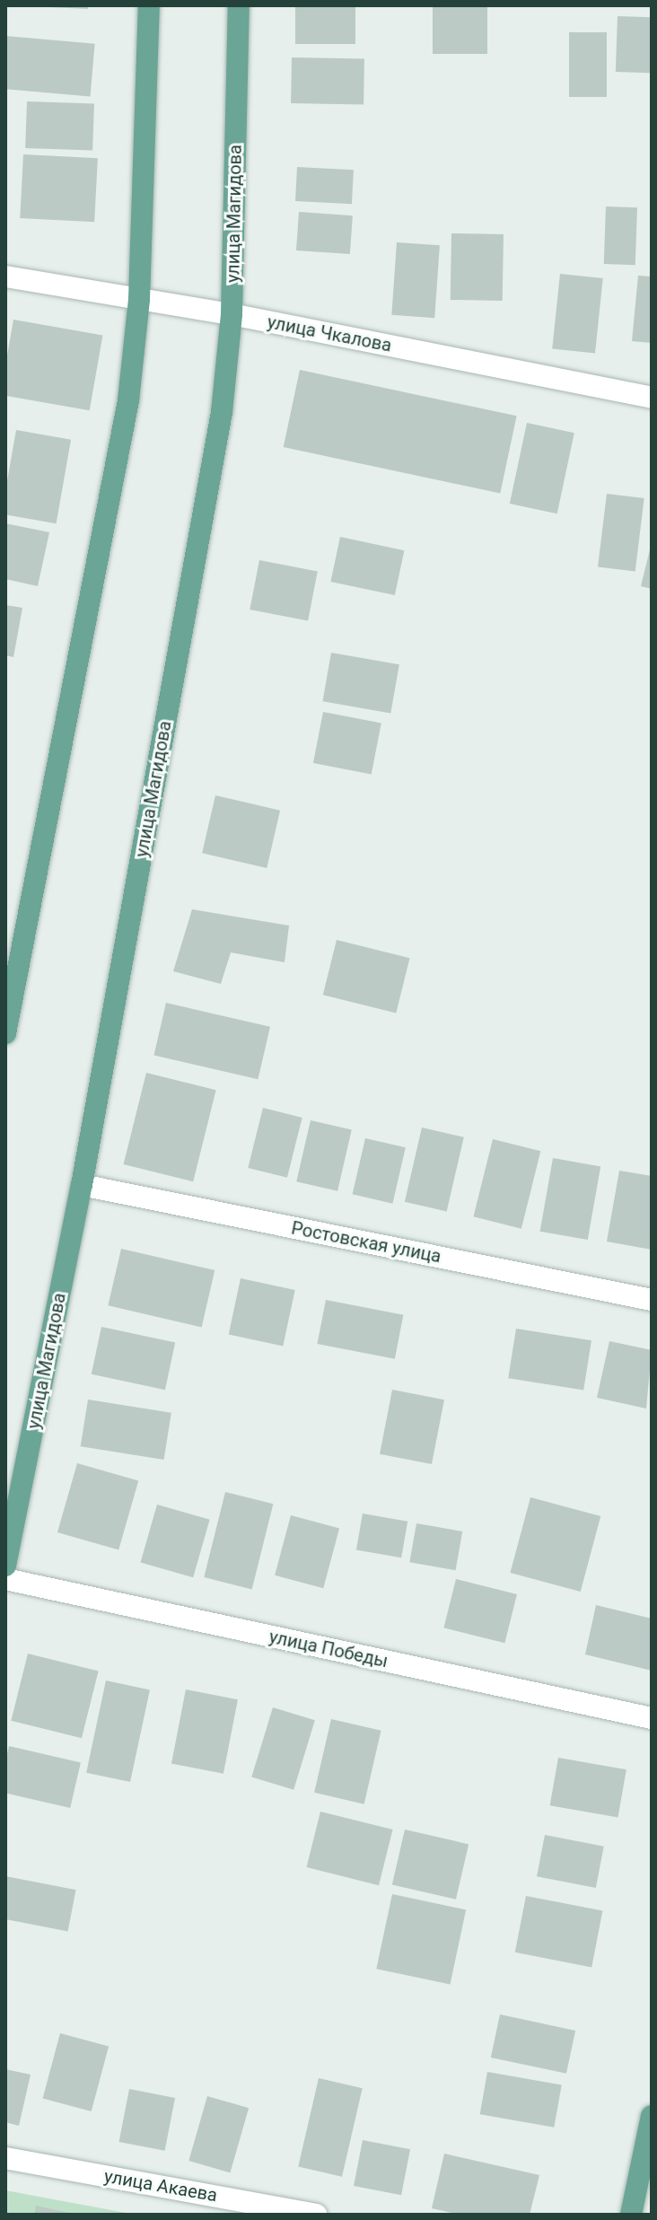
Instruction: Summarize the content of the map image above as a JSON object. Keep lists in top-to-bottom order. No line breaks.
{"streets":{"main road":["улица Магидова"],"street":["улица Чкалова","Ростовская улица","улица Победы","улица Акаева"]},"crossings":[["улица Магидова","улица Чкалова"],["улица Магидова","Ростовская улица"]]}
